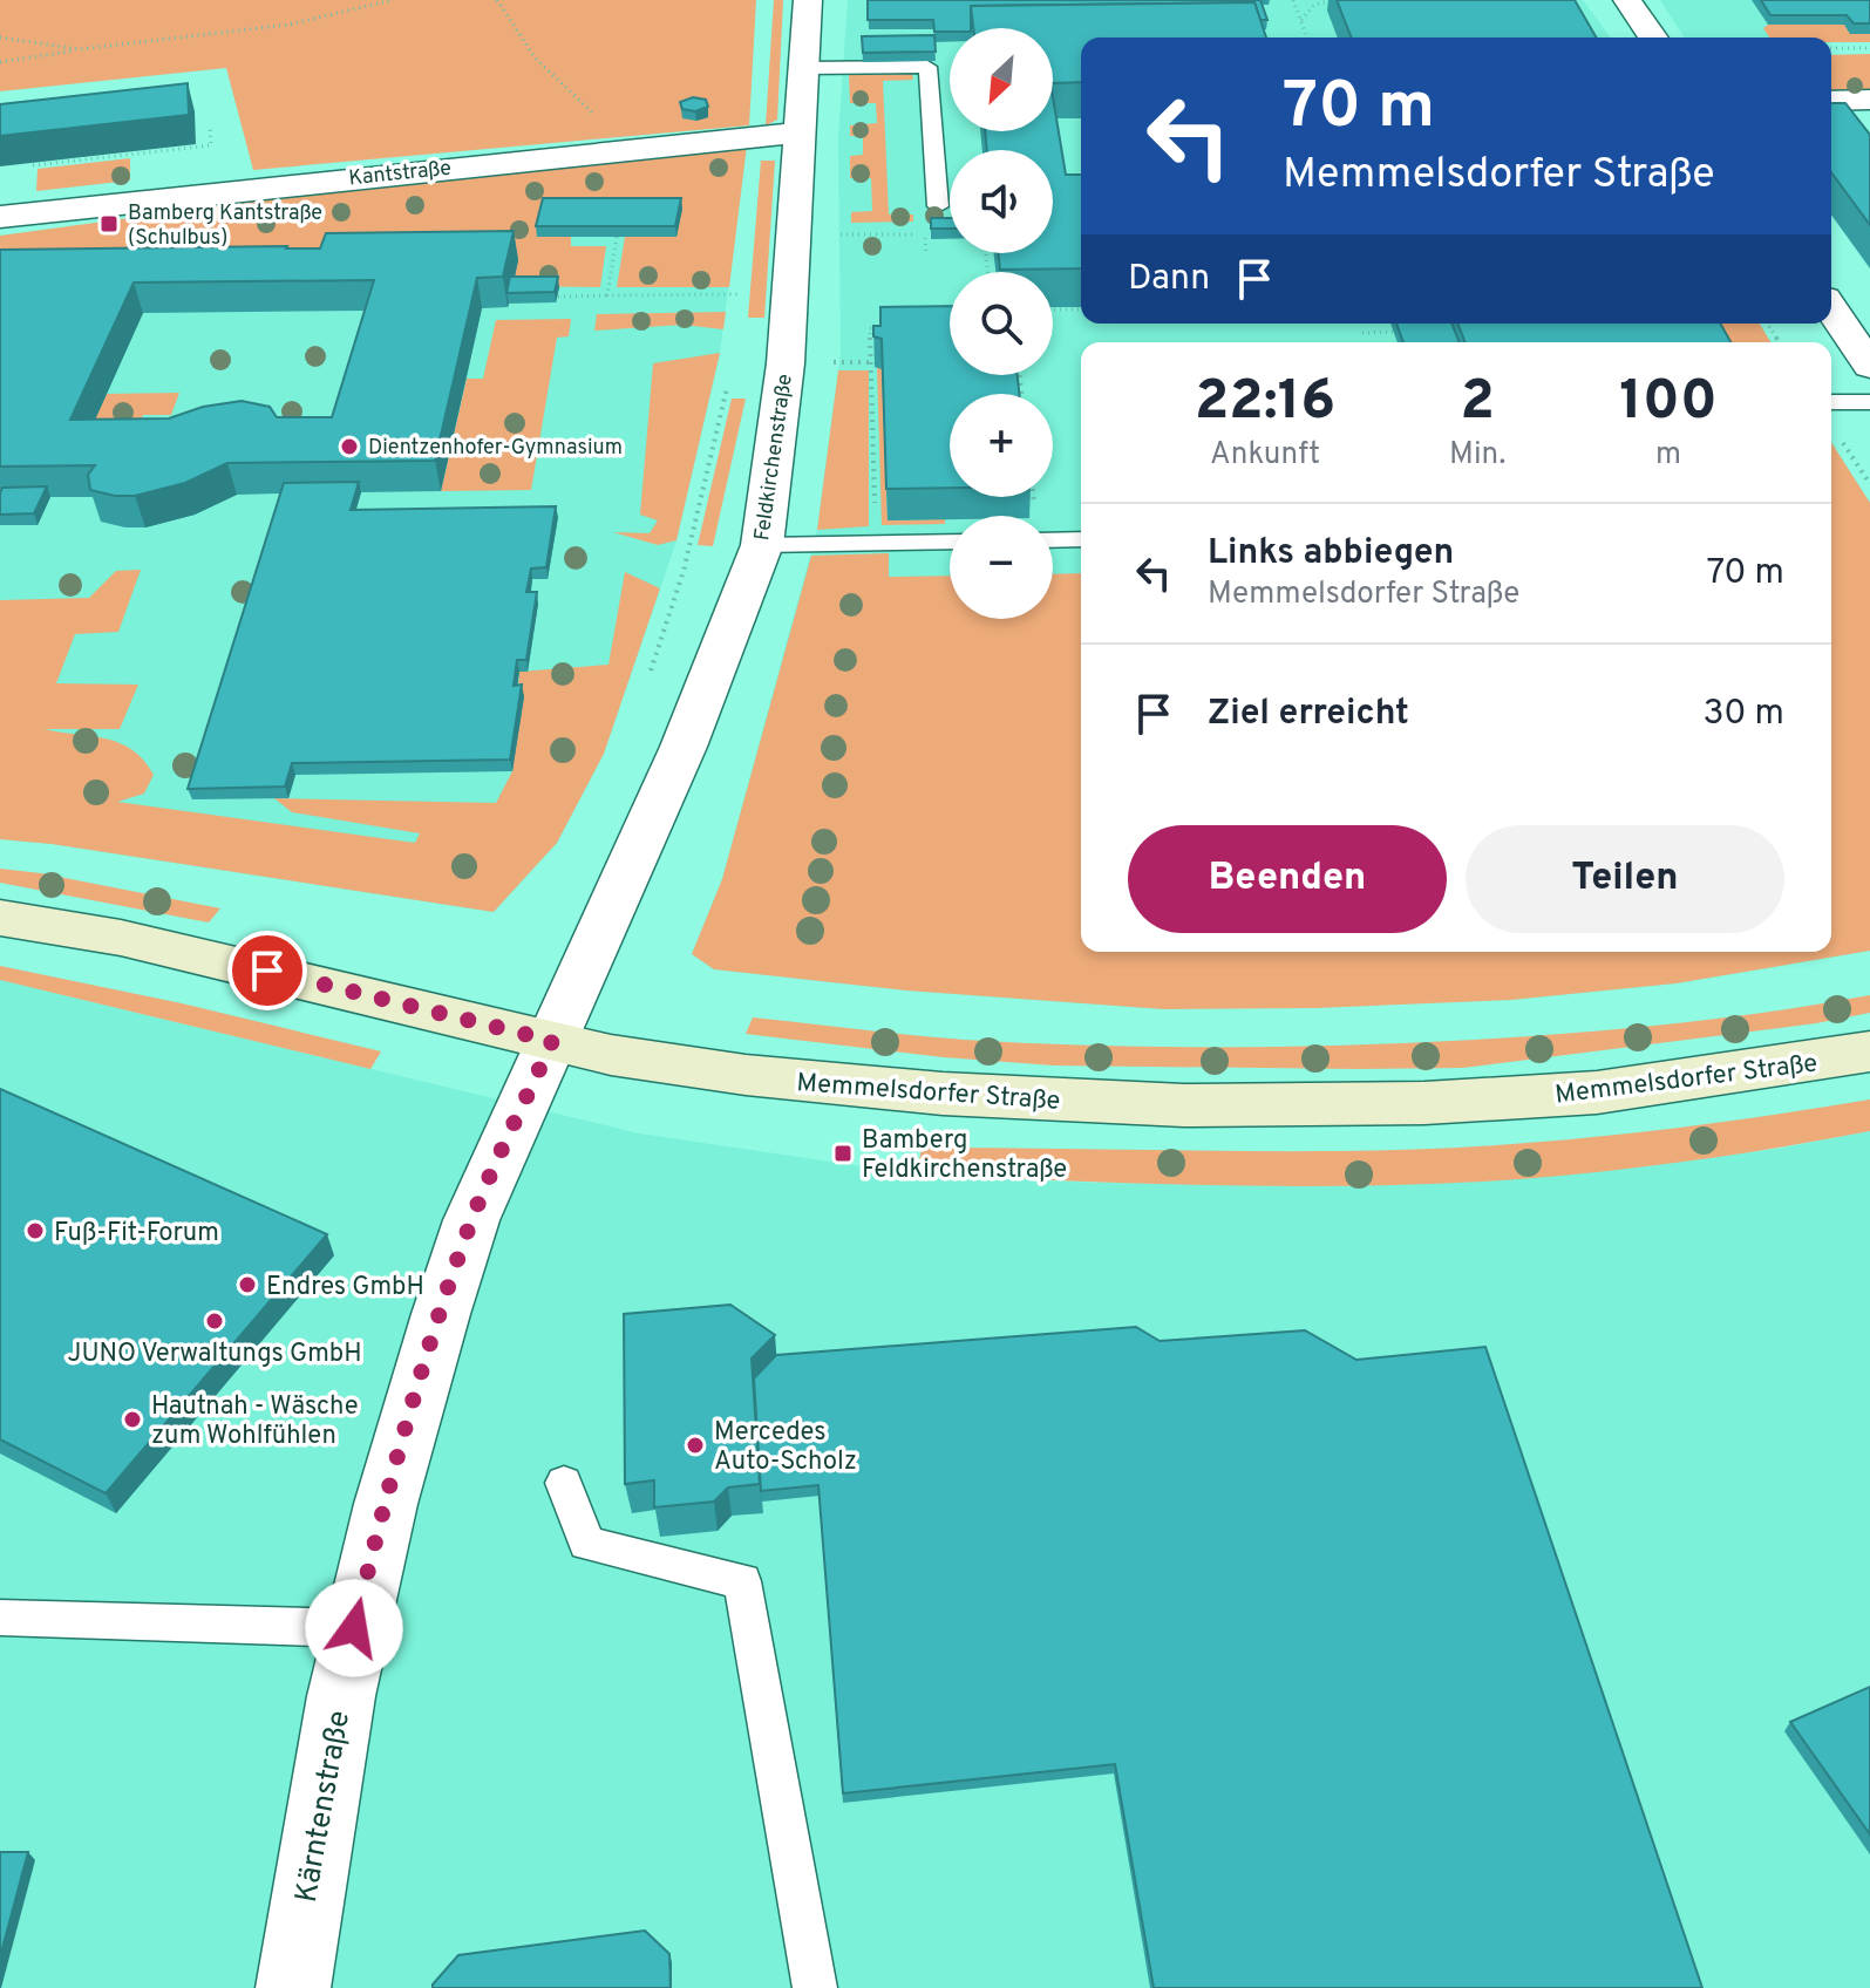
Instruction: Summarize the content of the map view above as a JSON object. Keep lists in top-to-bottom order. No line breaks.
{"streets":{"main road":["Memmelsdorfer Straße"],"street":["Kantstraße","Feldkirchenstraße","Kärntenstraße"]},"crossings":[["Kantstraße","Feldkirchenstraße"],["Feldkirchenstraße","Memmelsdorfer Straße"],["Feldkirchenstraße","Kärntenstraße"],["Memmelsdorfer Straße","Kärntenstraße"]],"places":{"transit":["Bamberg Kantstraße (Schulbus)","Bamberg Feldkirchenstraße"],"other":["Dientzenhofer-Gymnasium","Fuß-Fit-Forum","Endres GmbH","JUNO Verwaltungs GmbH","Hautnah - Wäsche zum Wohlfühlen","Mercedes Auto-Scholz"]},"north":"bottom left","page":{"map_buttons":["+","−"],"turn":["70 m","Memmelsdorfer Straße"],"then":"Dann","eta":["22:16","Ankunft","2","Min.","100","m"],"list":[{"name":"Links abbiegen","note":"Memmelsdorfer Straße","value":"70 m"},{"name":"Ziel erreicht","value":"30 m"}],"buttons":["Beenden","Teilen"]}}
